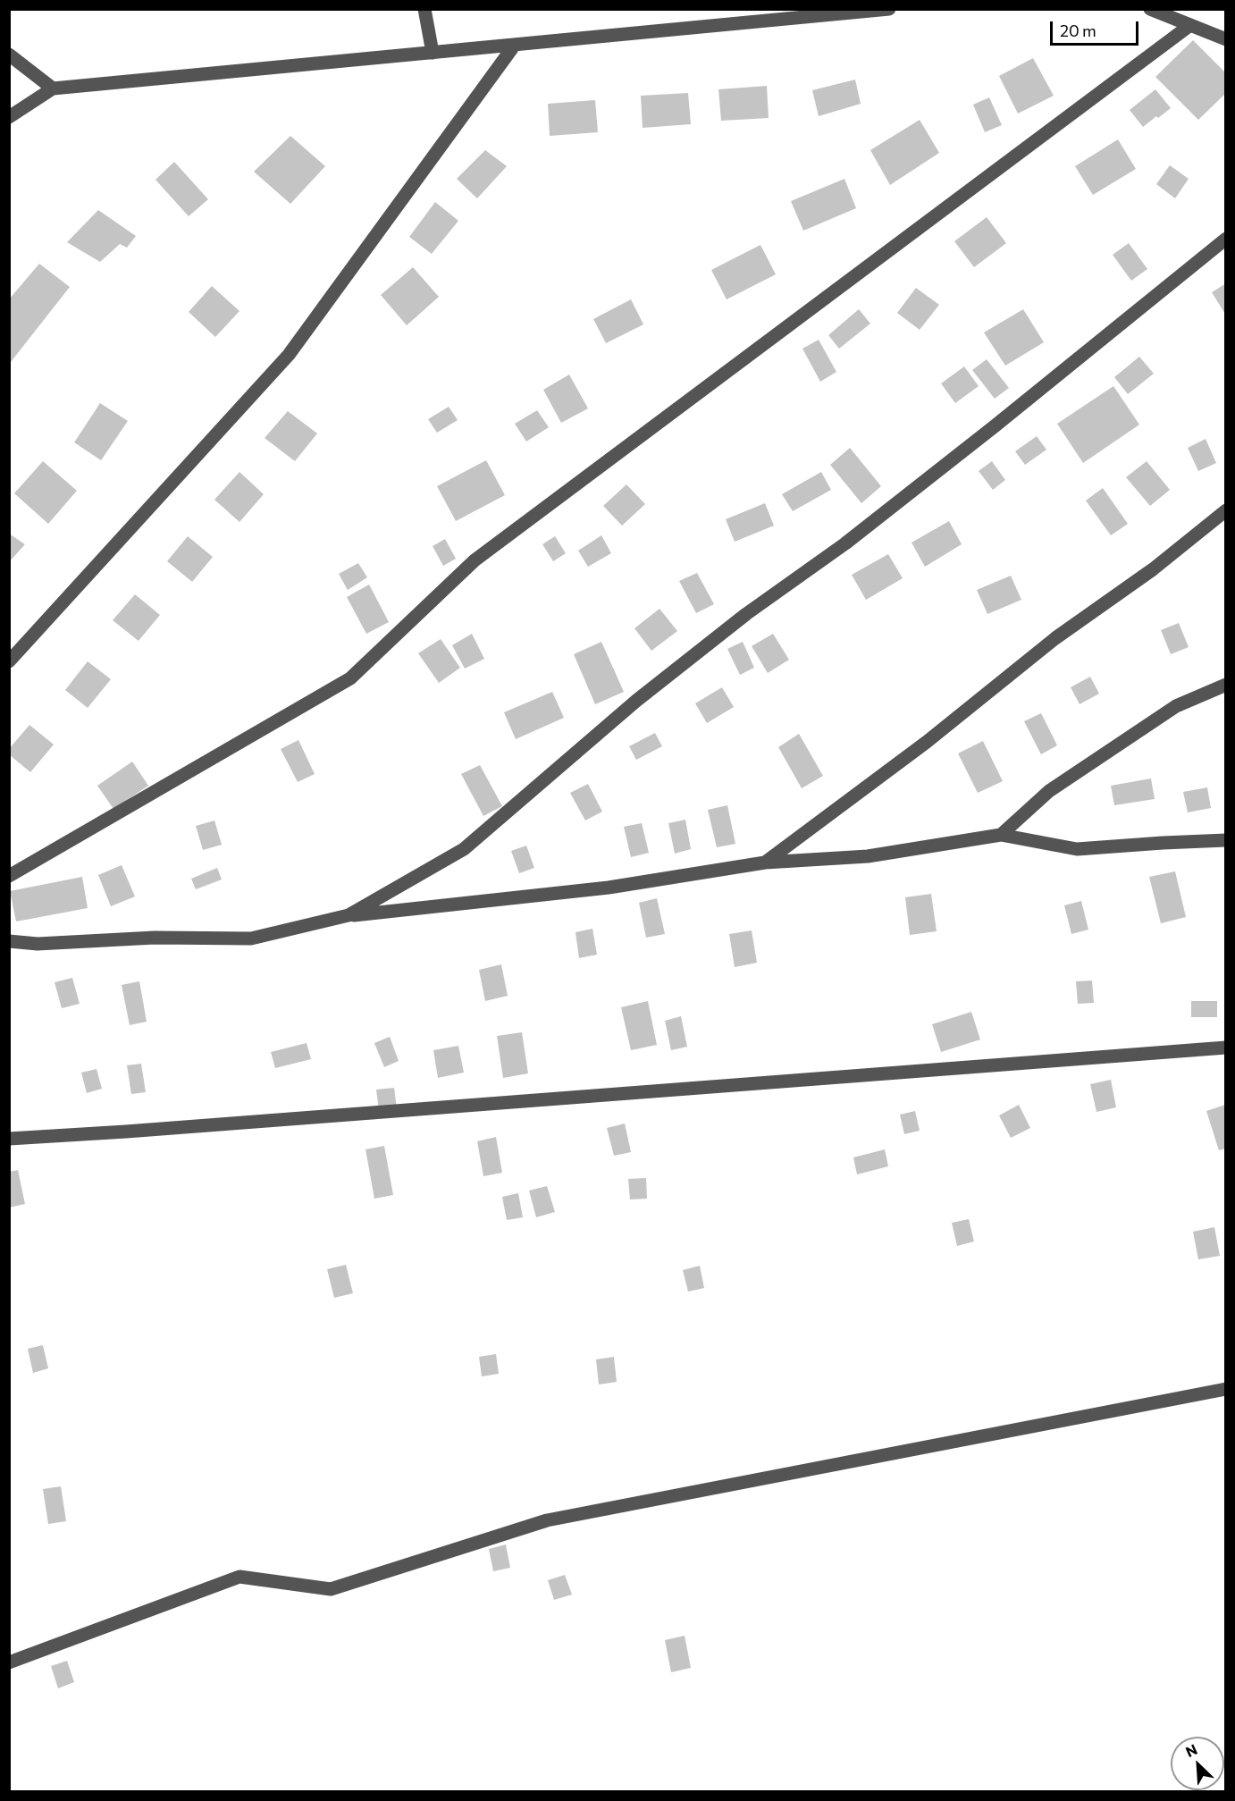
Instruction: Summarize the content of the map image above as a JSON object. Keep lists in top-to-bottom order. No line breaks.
{"scale_bar":"20 m","north":"top left"}
